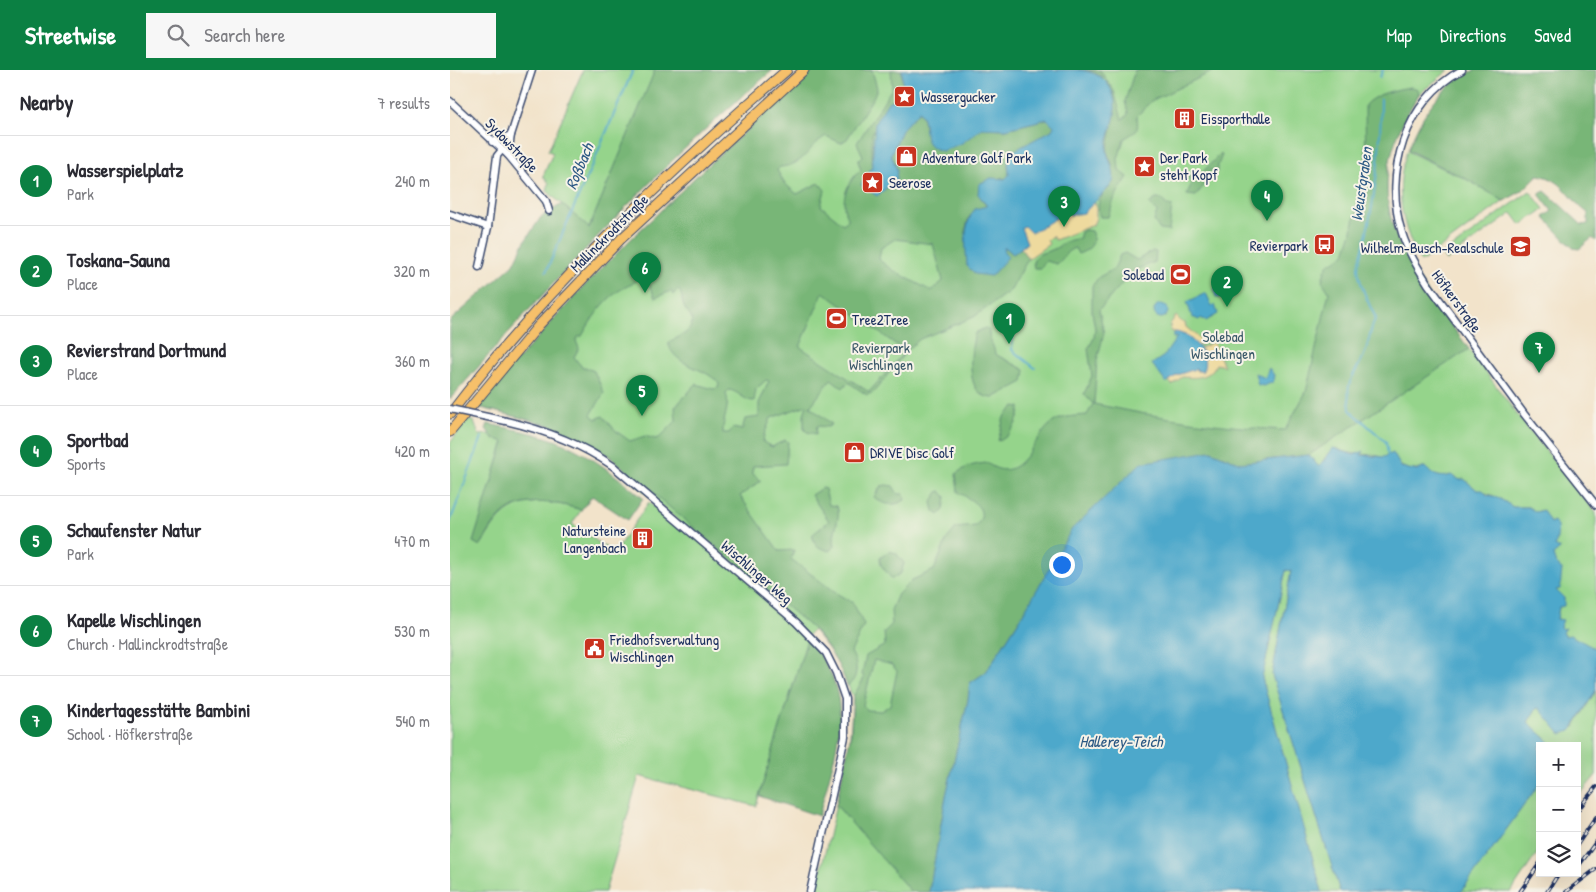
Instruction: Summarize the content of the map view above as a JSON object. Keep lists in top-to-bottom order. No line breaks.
{"streets":{"highway":["Mallinckrodtstraße"],"street":["Sydowstraße","Höfkerstraße","Wischlinger Weg"]},"water":["Roßbach","Weustgraben","Hallerey-Teich"],"parks":["Solebad Wischlingen","Revierpark Wischlingen"],"places":{"place":["Wassergucker","Der Park steht Kopf","Seerose"],"building":["Eissporthalle","Natursteine Langenbach"],"shop":["Adventure Golf Park","DRIVE Disc Golf"],"bus stop":["Revierpark"],"school or university":["Wilhelm-Busch-Realschule"],"sports":["Solebad","Tree2Tree"],"public building":["Friedhofsverwaltung Wischlingen"]},"page":{"header":"Streetwise","search":"Search here","nav":["Map","Directions","Saved"],"heading":["Nearby","7 results"],"list":[{"mark":"1","name":"Wasserspielplatz","note":"Park","value":"240 m"},{"mark":"2","name":"Toskana-Sauna","note":"Place","value":"320 m"},{"mark":"3","name":"Revierstrand Dortmund","note":"Place","value":"360 m"},{"mark":"4","name":"Sportbad","note":"Sports","value":"420 m"},{"mark":"5","name":"Schaufenster Natur","note":"Park","value":"470 m"},{"mark":"6","name":"Kapelle Wischlingen","note":"Church · Mallinckrodtstraße","value":"530 m"},{"mark":"7","name":"Kindertagesstätte Bambini","note":"School · Höfkerstraße","value":"540 m"}],"pins":["4","3","6","2","1","7","5"],"map_buttons":["+","−"]}}
